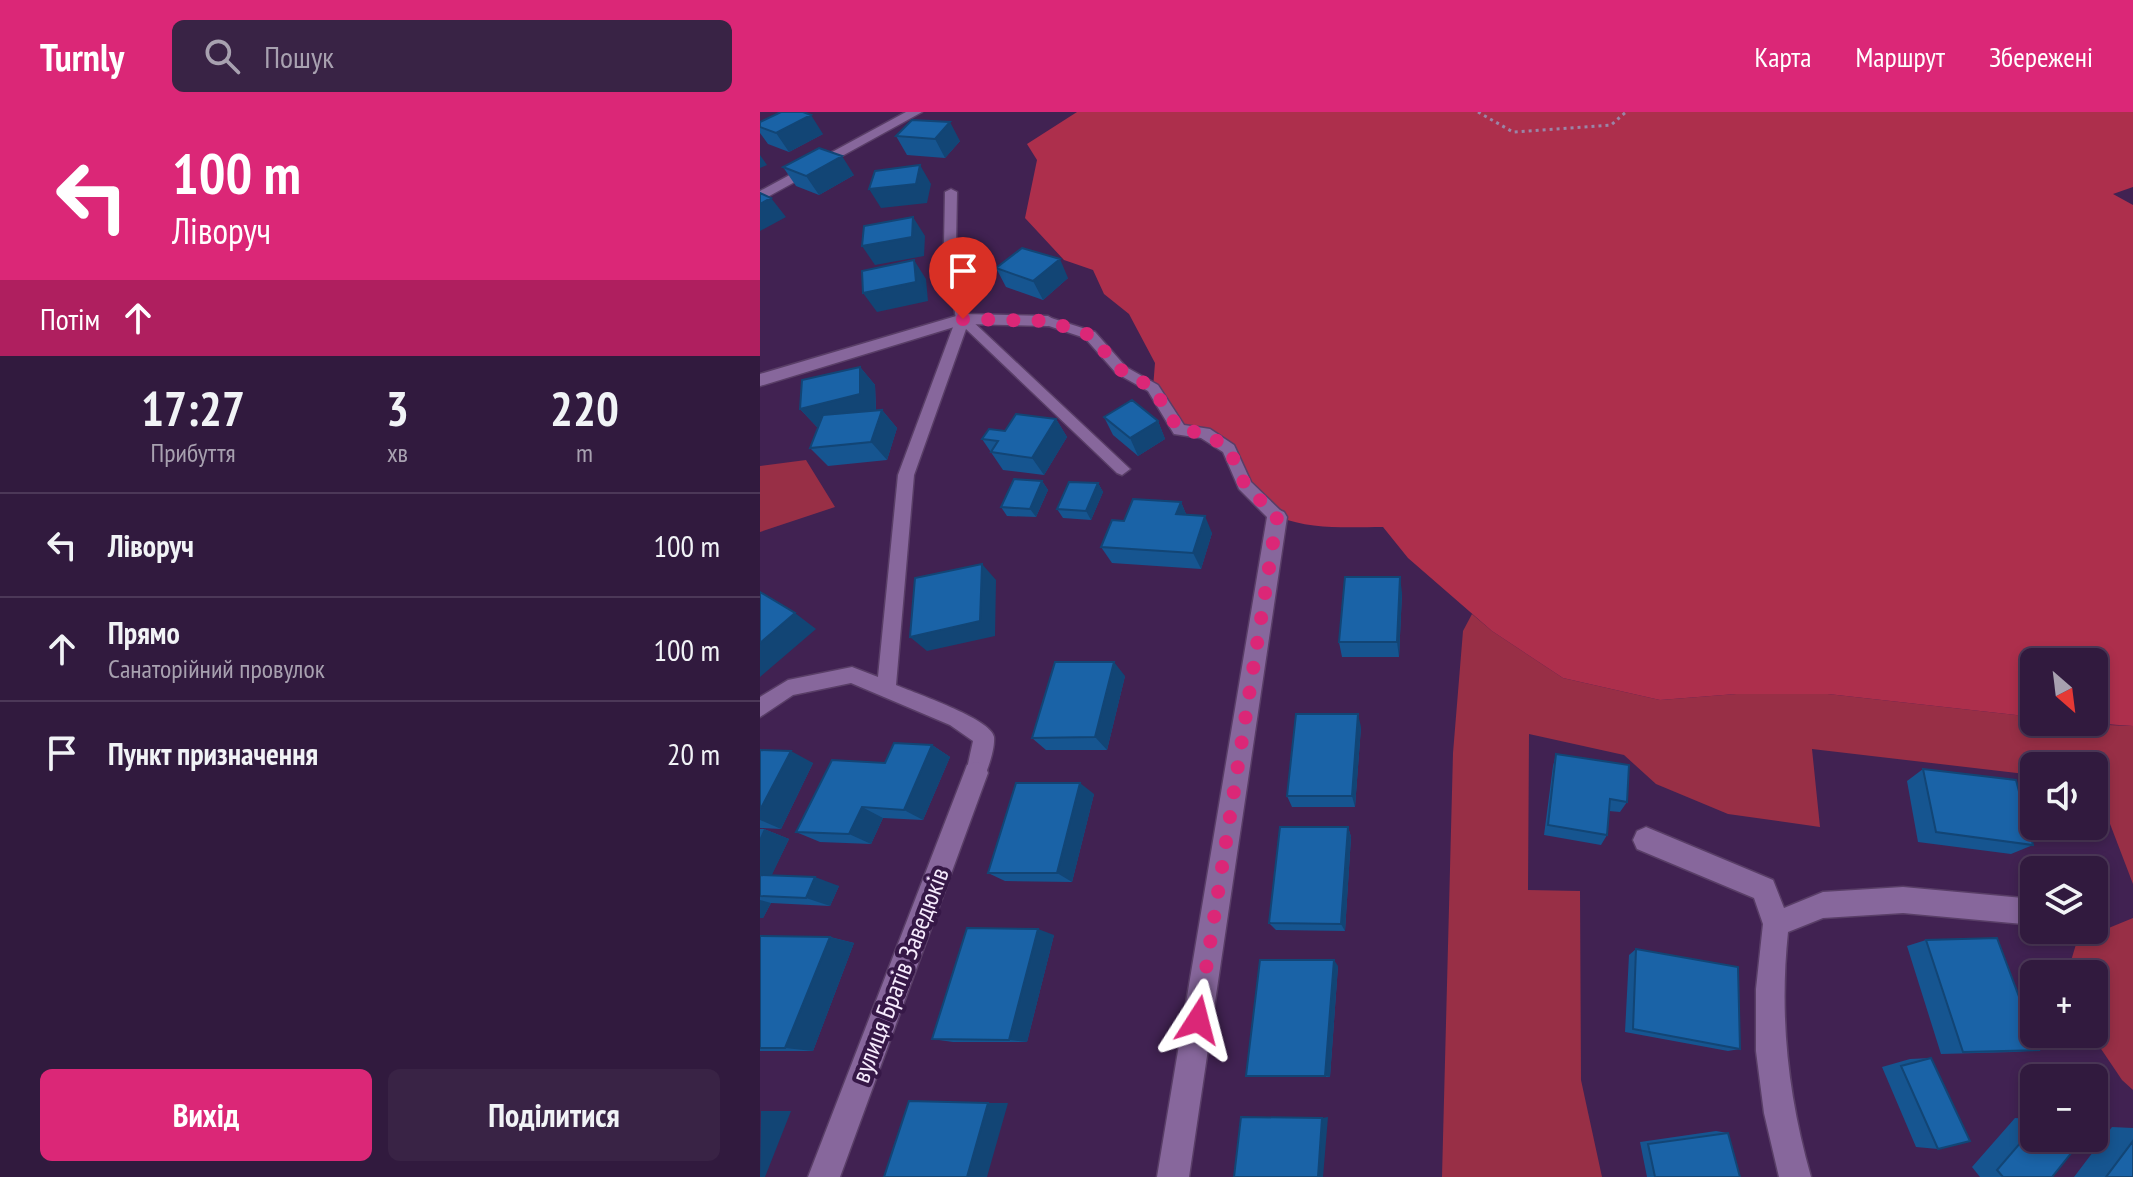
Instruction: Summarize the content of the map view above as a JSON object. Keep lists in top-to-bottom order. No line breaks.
{"streets":{"street":["вулиця Братів Заведюків"]},"north":"bottom right","page":{"header":"Turnly","search":"Пошук","nav":["Карта","Маршрут","Збережені"],"turn":["100 m","Ліворуч"],"then":"Потім","eta":["17:27","Прибуття","3","хв","220","m"],"list":[{"name":"Ліворуч","value":"100 m"},{"name":"Прямо","note":"Санаторійний провулок","value":"100 m"},{"name":"Пункт призначення","value":"20 m"}],"map_buttons":["+","−"],"buttons":["Вихід","Поділитися"]}}
